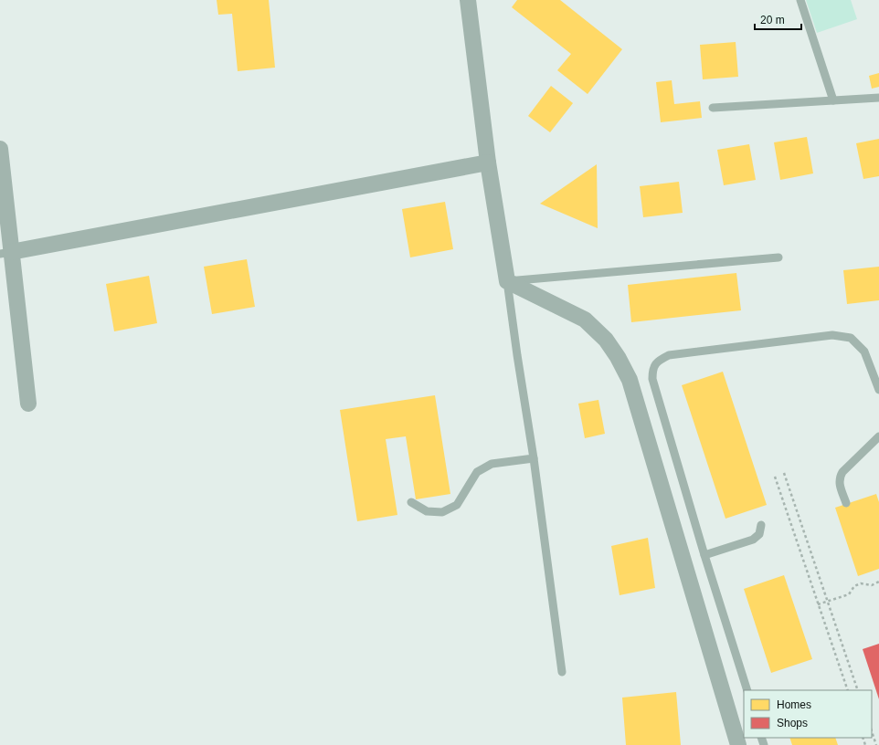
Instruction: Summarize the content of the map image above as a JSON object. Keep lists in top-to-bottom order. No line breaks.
{"legend":["Homes","Shops"],"scale_bar":"20 m"}
